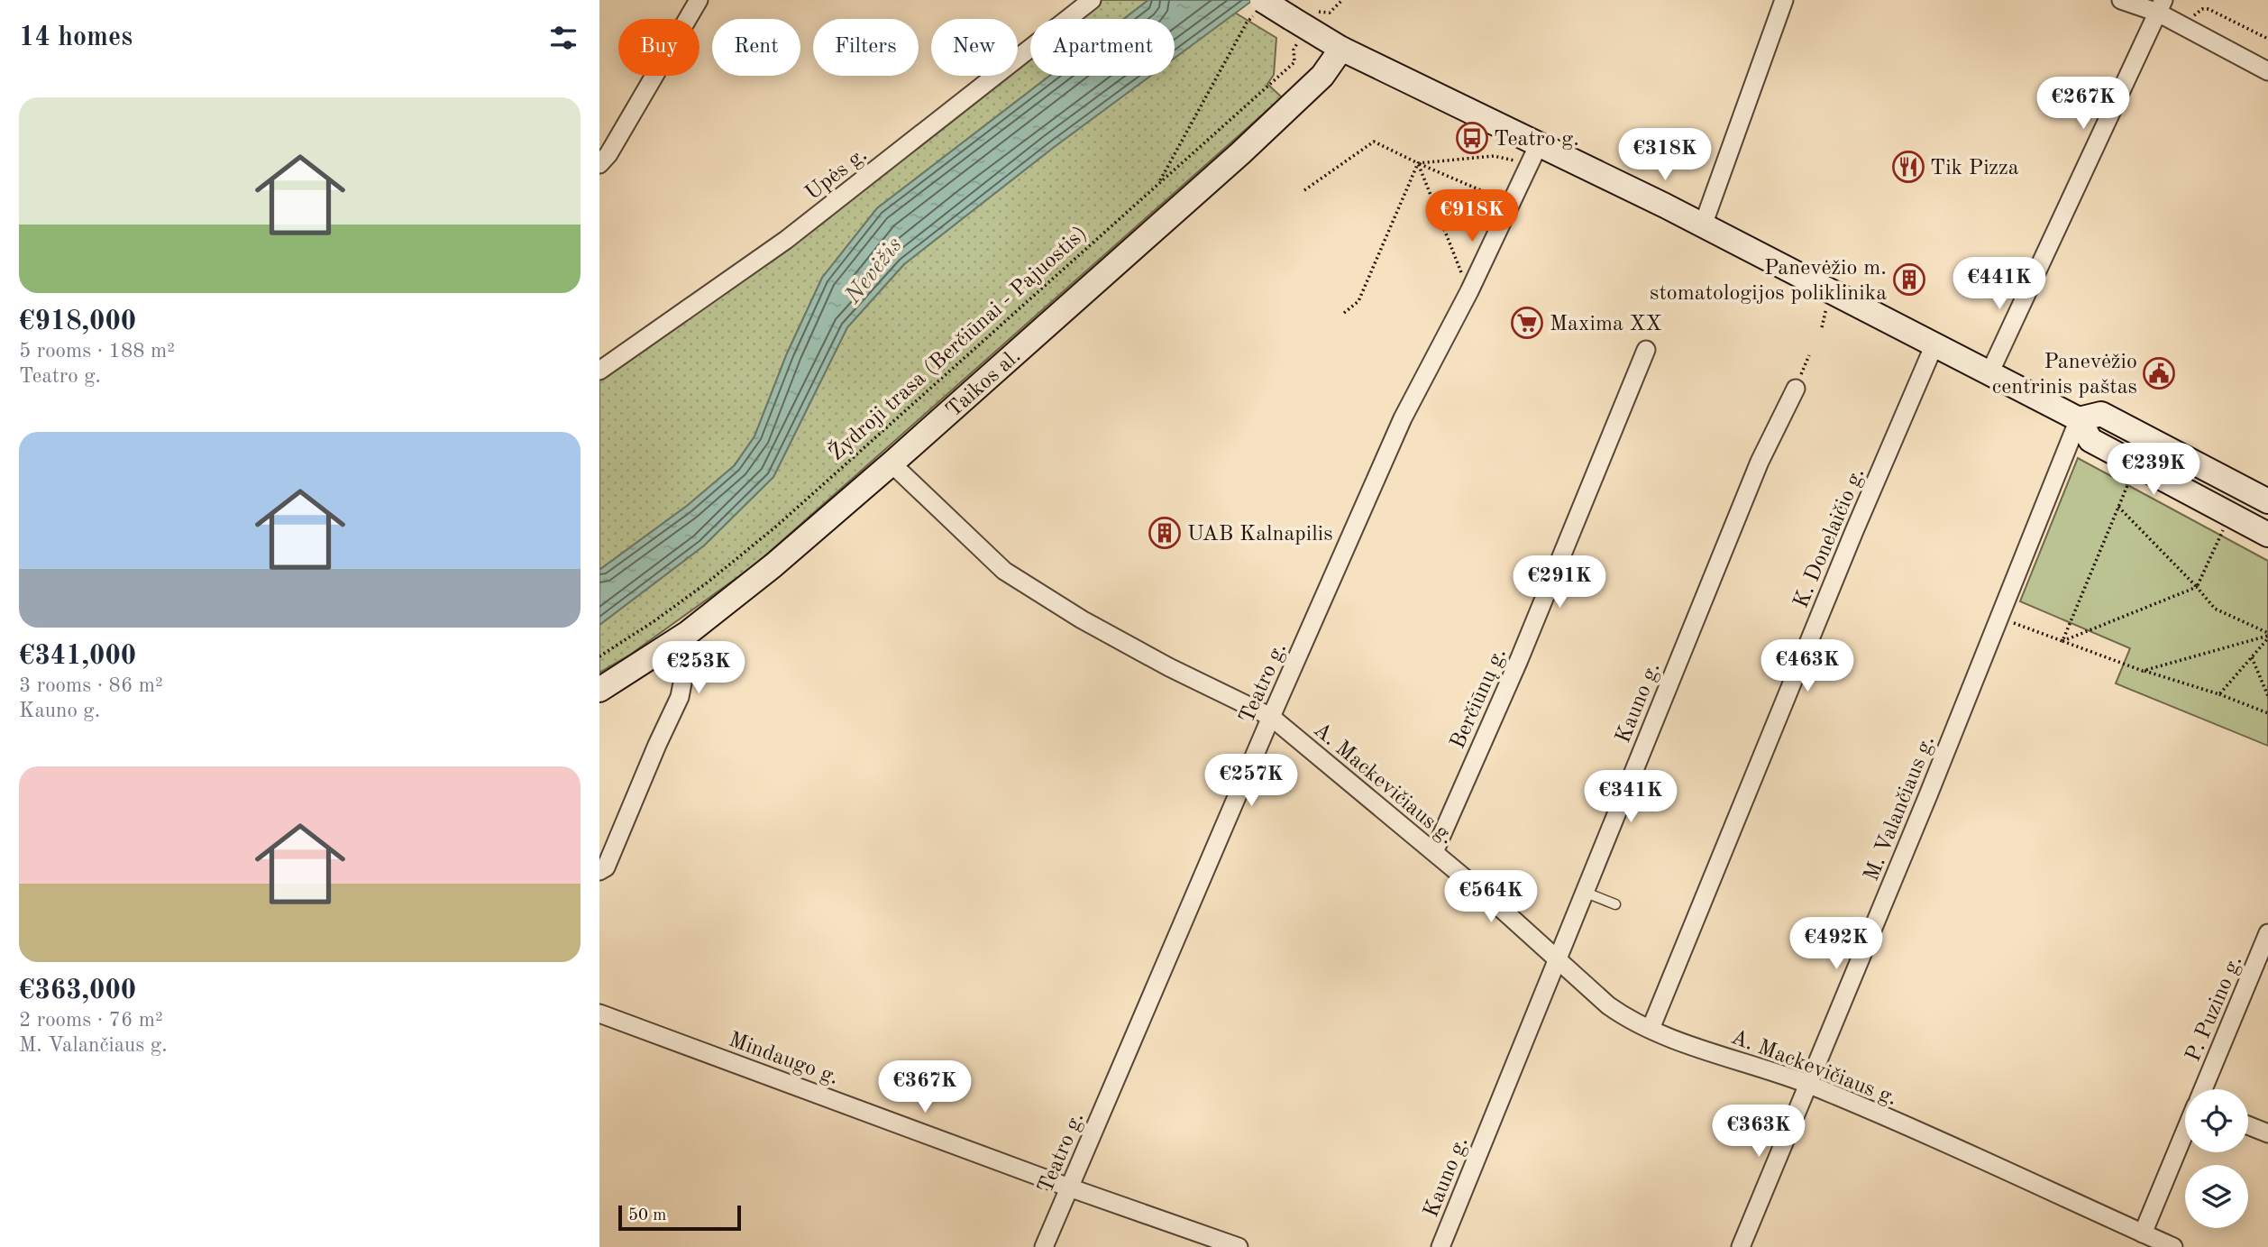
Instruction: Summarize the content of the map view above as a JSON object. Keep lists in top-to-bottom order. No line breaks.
{"streets":{"main road":["Taikos al."],"street":["Upės g.","K. Donelaičio g.","Teatro g.","Berčiūnų g.","Kauno g.","A. Mackevičiaus g.","M. Valančiaus g.","P. Puzino g.","Mindaugo g."],"path":["Žydroji trasa (Berčiūnai - Pajuostis)"]},"crossings":[["Taikos al.","A. Mackevičiaus g."],["K. Donelaičio g.","A. Mackevičiaus g."],["Teatro g.","A. Mackevičiaus g."],["Teatro g.","Mindaugo g."],["Berčiūnų g.","A. Mackevičiaus g."],["Kauno g.","A. Mackevičiaus g."],["A. Mackevičiaus g.","M. Valančiaus g."]],"water":["Nevėžis"],"places":{"bus stop":["Teatro g."],"restaurant":["Tik Pizza"],"building":["Panevėžio m. stomatologijos poliklinika","UAB Kalnapilis"],"supermarket":["Maxima XX"],"public building":["Panevėžio centrinis paštas"]},"scale_bar":"50 m","page":{"heading":"14 homes","chip":["Buy","Rent","Filters","New","Apartment"],"list":[{"name":"€918,000","note":"5 rooms · 188 m² · Teatro g."},{"name":"€341,000","note":"3 rooms · 86 m² · Kauno g."},{"name":"€363,000","note":"2 rooms · 76 m² · M. Valančiaus g."}],"price":["€267K","€318K","€918K","€441K","€239K","€291K","€463K","€253K","€257K","€341K","€564K","€492K","€367K","€363K"],"scale":"50 m"}}
